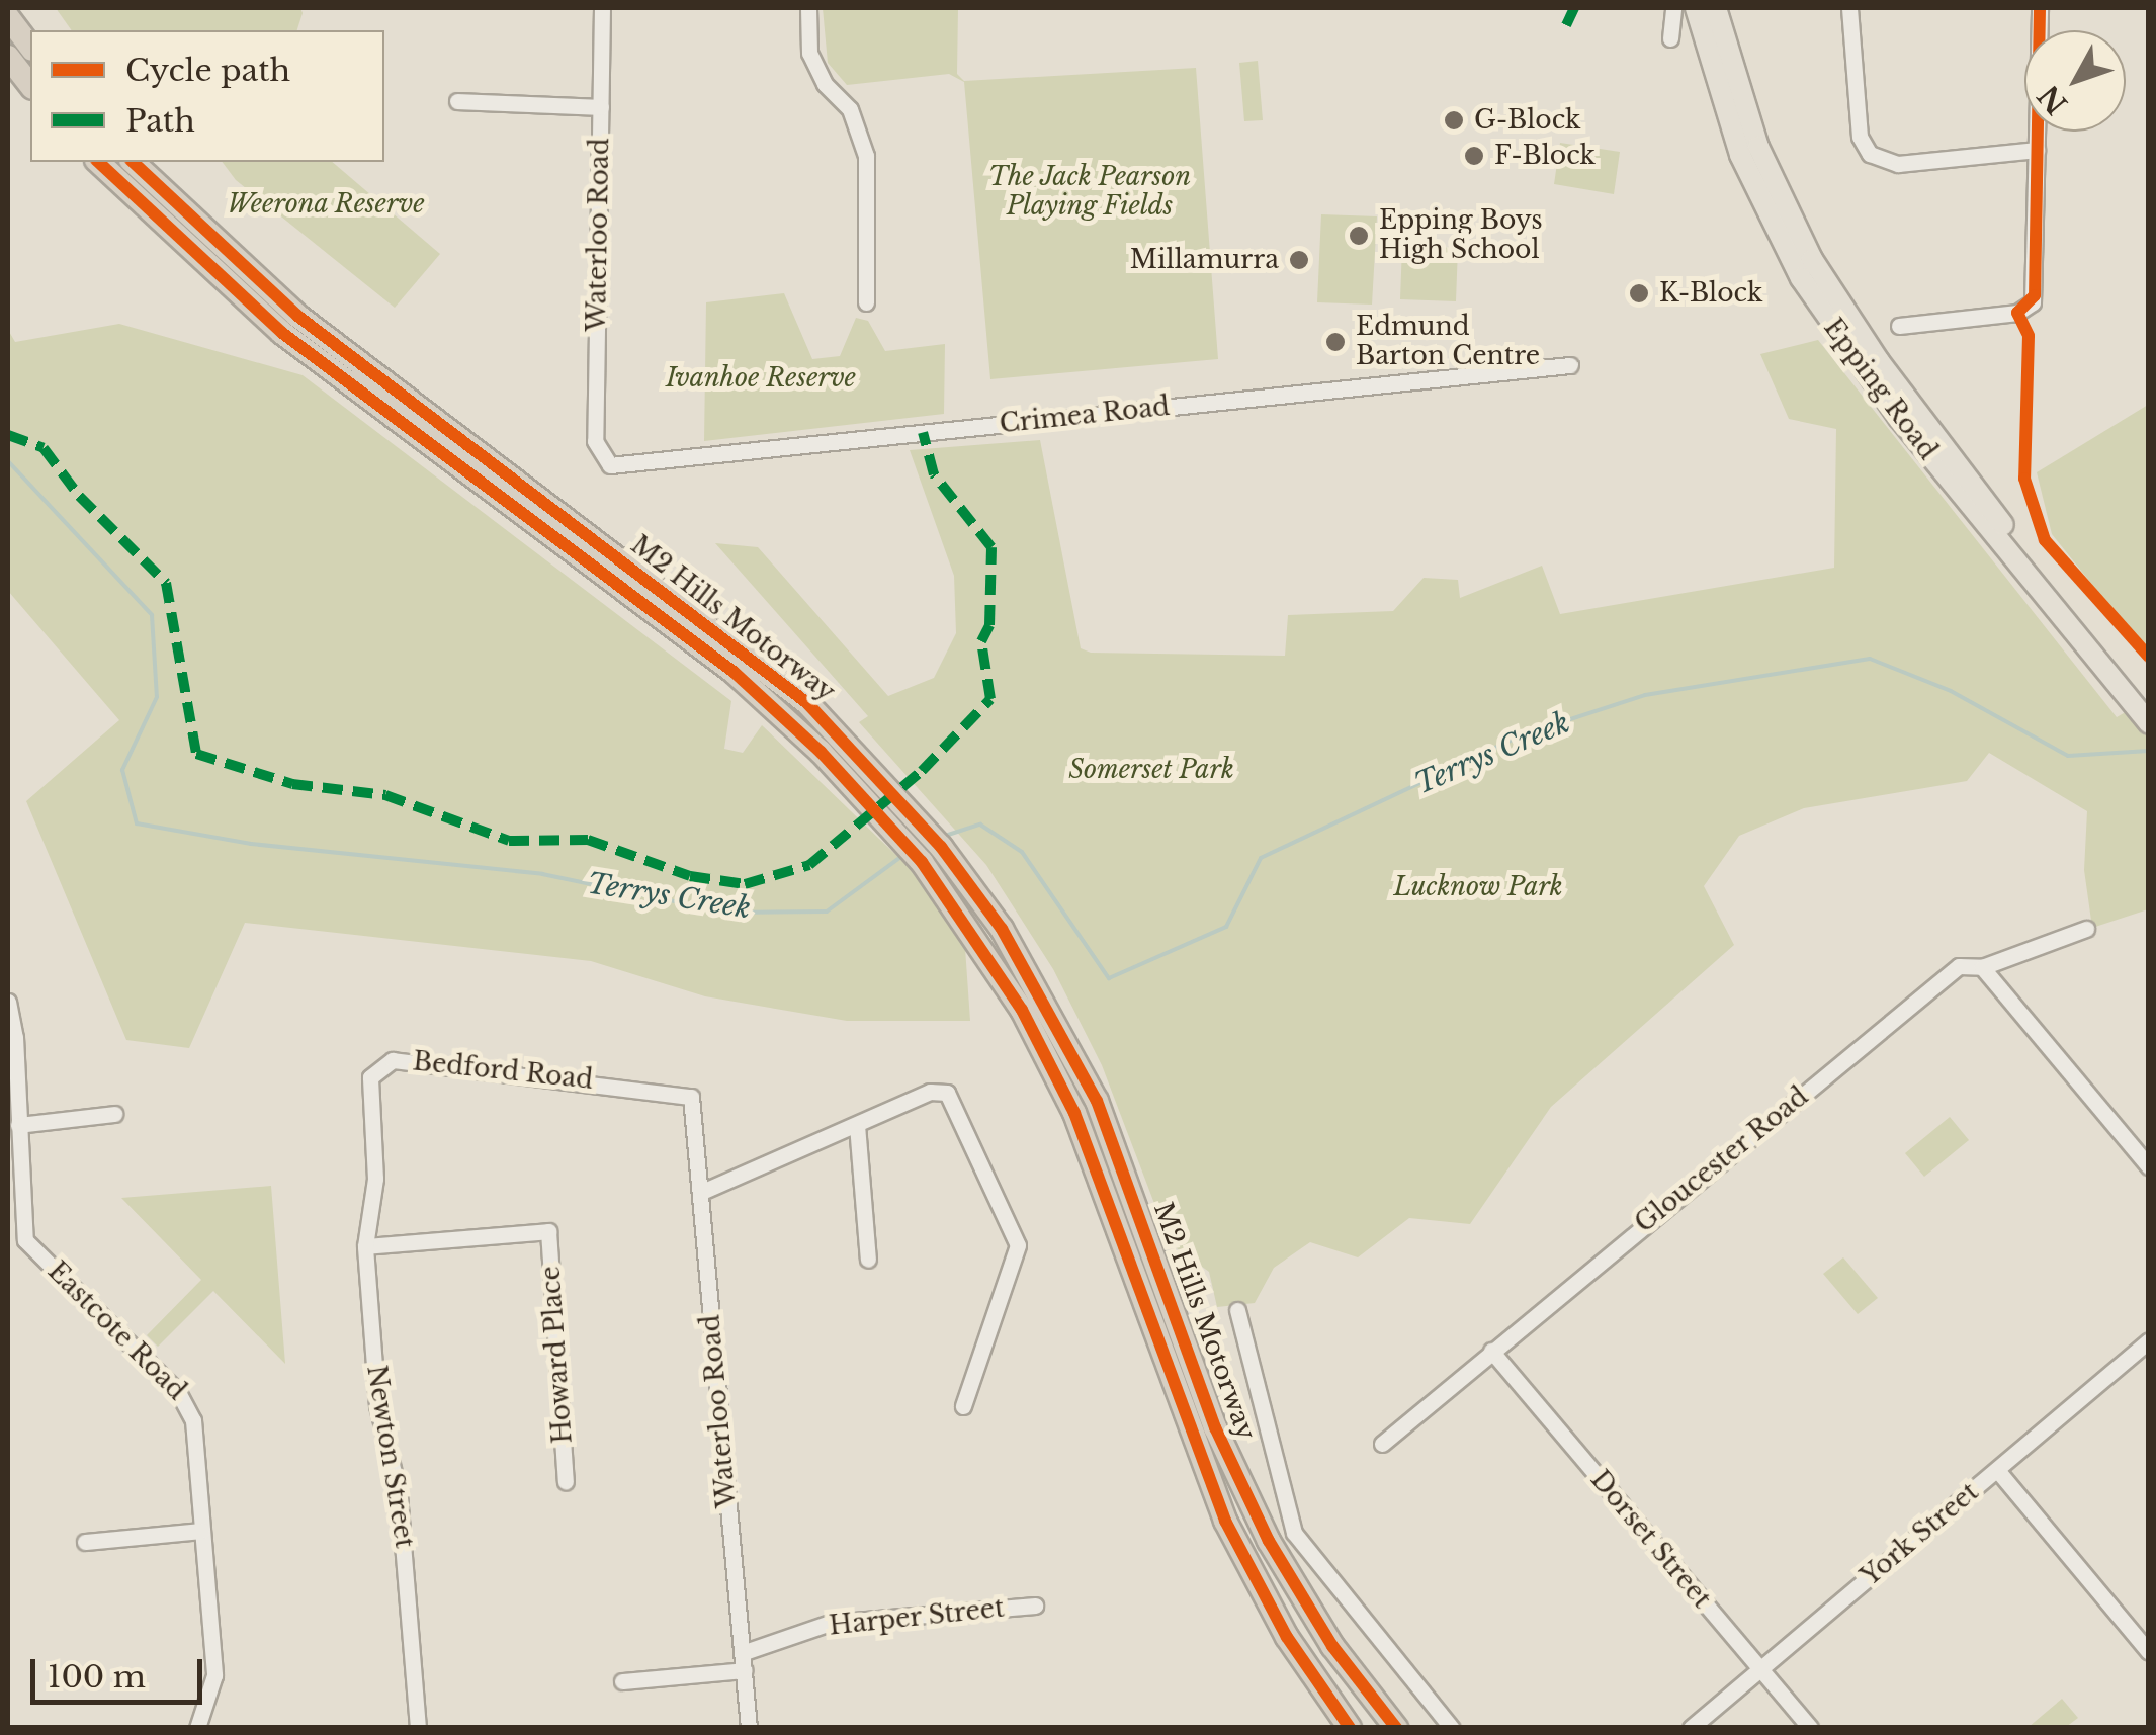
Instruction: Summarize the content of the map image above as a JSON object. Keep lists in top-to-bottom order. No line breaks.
{"streets":{"highway":["M2 Hills Motorway"],"main road":["Epping Road"],"street":["Waterloo Road","Crimea Road","Bedford Road","Gloucester Road","Eastcote Road","Howard Place","Newton Street","York Street","Dorset Street","Harper Street"]},"crossings":[["Waterloo Road","Crimea Road"],["Waterloo Road","Bedford Road"],["Waterloo Road","Harper Street"],["Bedford Road","Howard Place"],["Bedford Road","Newton Street"],["Gloucester Road","Dorset Street"],["Howard Place","Newton Street"],["York Street","Dorset Street"]],"water":["Terrys Creek"],"parks":["The Jack Pearson Playing Fields","Weerona Reserve","Ivanhoe Reserve","Somerset Park","Lucknow Park"],"places":["G-Block","F-Block","Epping Boys High School","Millamurra","K-Block","Edmund Barton Centre"],"legend":["Cycle path","Path"],"scale_bar":"100 m","north":"bottom left"}
